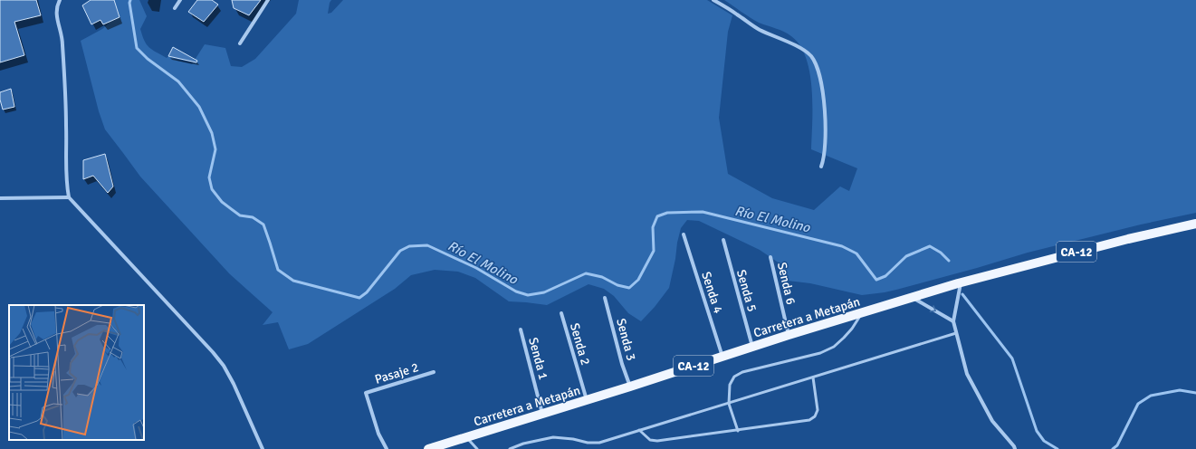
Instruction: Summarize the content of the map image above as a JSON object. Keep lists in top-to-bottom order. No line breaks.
{"streets":{"main road":["CA-12","Carretera a Metapán"],"street":["Senda 6","Senda 5","Senda 4","Senda 3","Senda 2","Senda 1","Pasaje 2"]},"crossings":[["Senda 6","Carretera a Metapán"],["Senda 5","Carretera a Metapán"],["Senda 4","Carretera a Metapán"],["Carretera a Metapán","Senda 3"],["Carretera a Metapán","Senda 2"],["Carretera a Metapán","Senda 1"]],"water":["Río El Molino"]}
